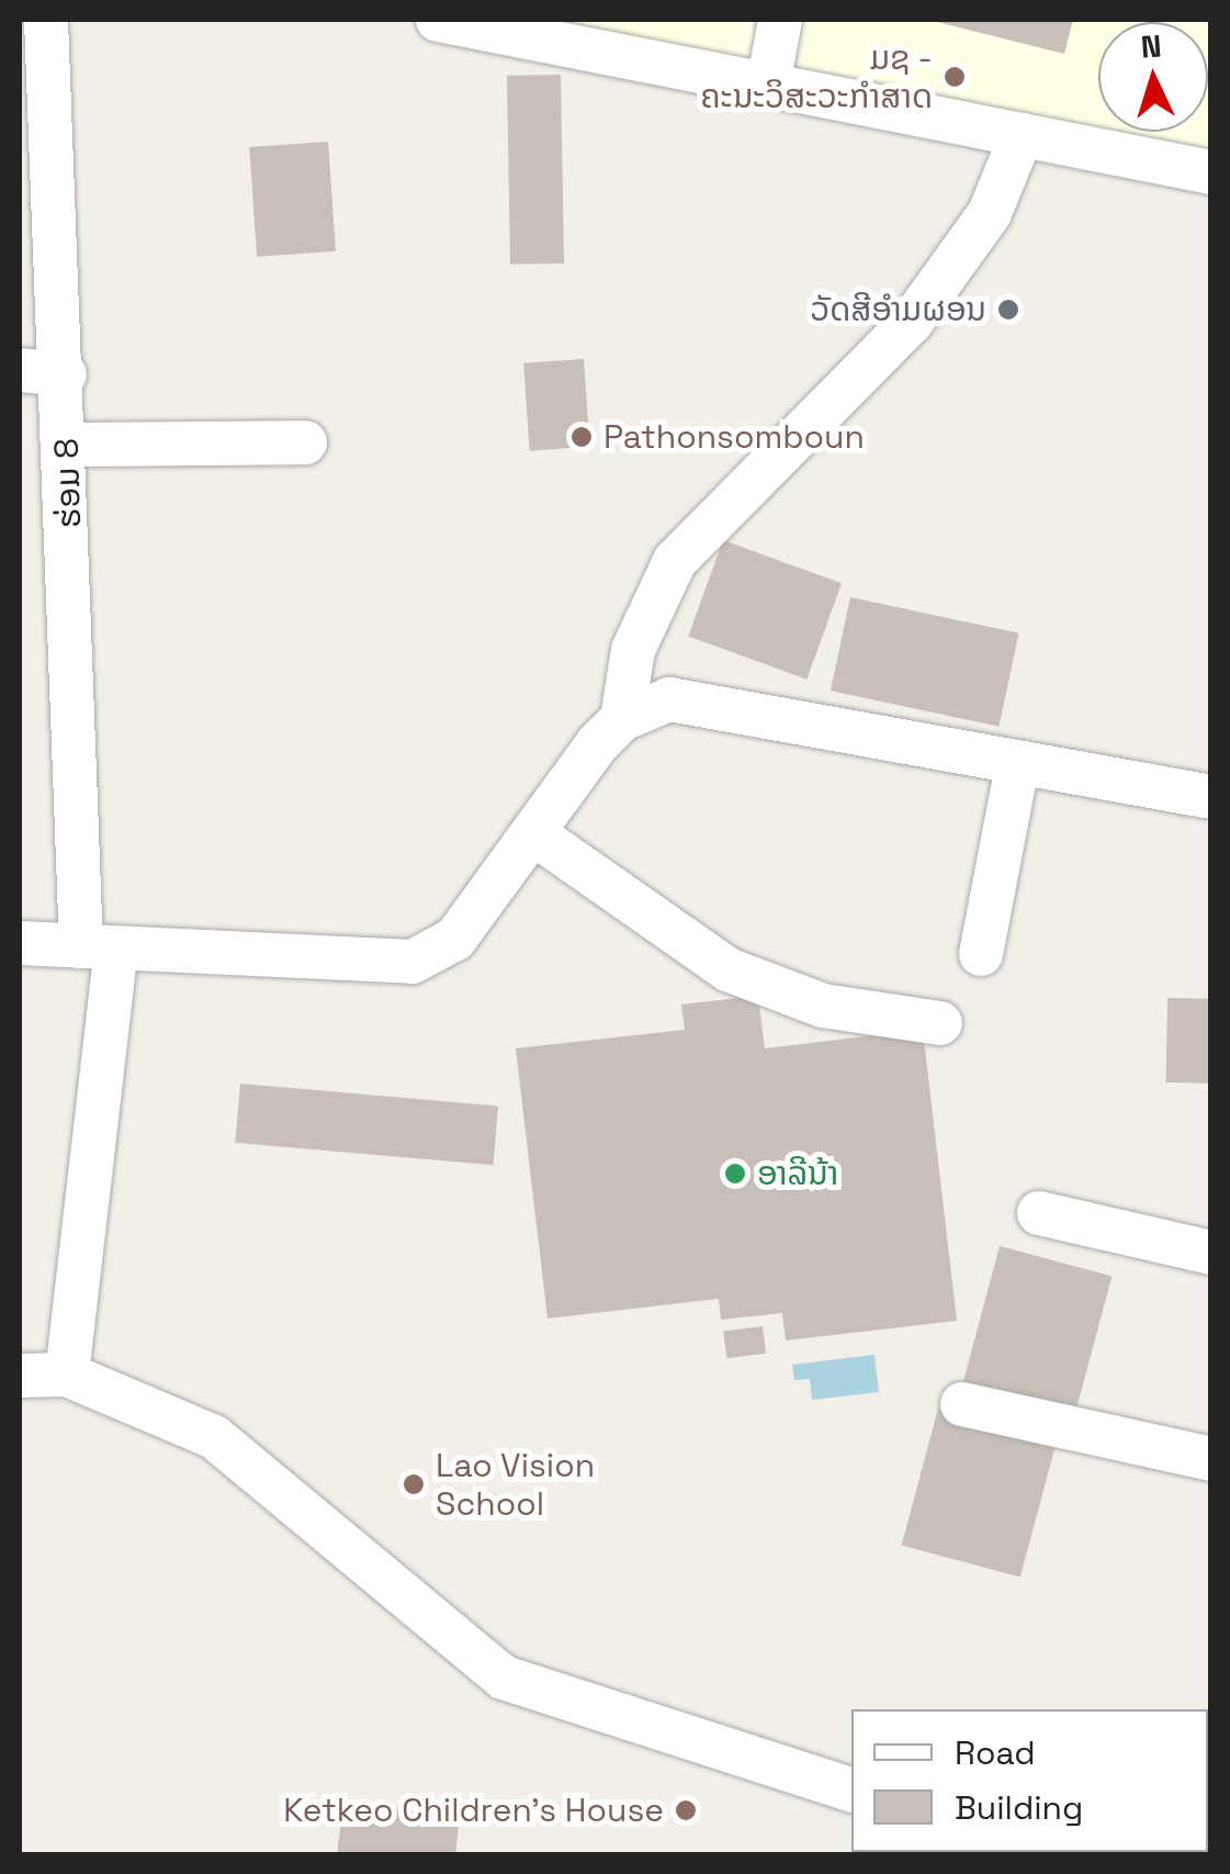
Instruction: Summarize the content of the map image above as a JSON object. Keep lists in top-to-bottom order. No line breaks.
{"streets":{"street":["ຮ່ອມ 8"]},"places":["ມຊ - ຄະນະວິສະວະກຳສາດ","ວັດສີອຳມຜອນ","Pathonsomboun","ອາລີນ້າ","Lao Vision School","Ketkeo Children's House"],"legend":["Road","Building"],"north":"top"}
